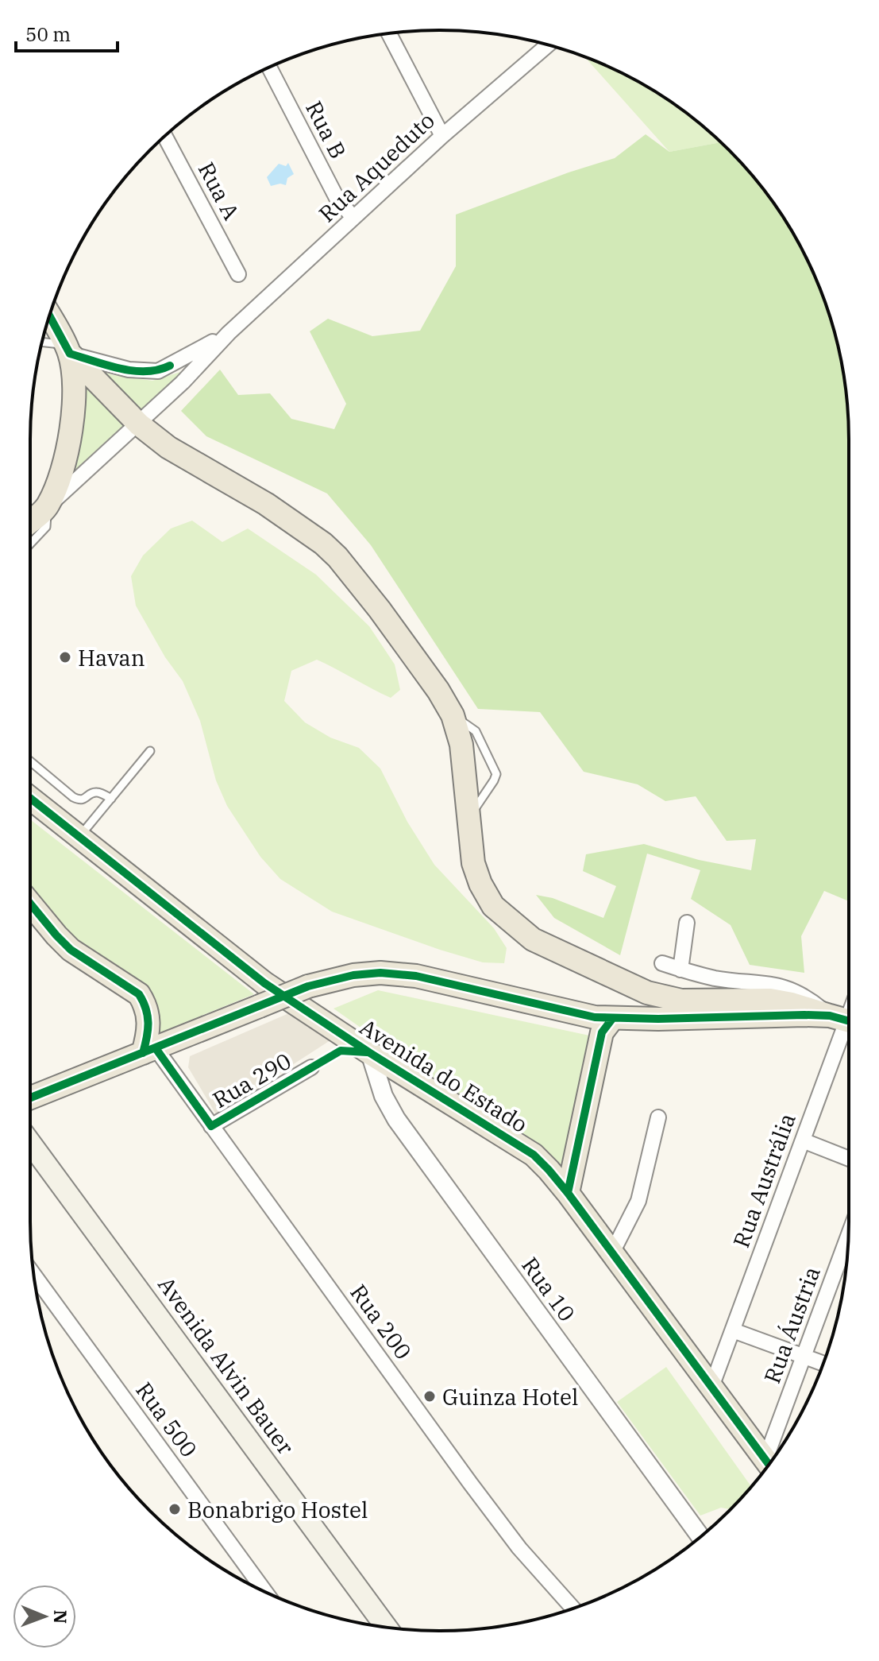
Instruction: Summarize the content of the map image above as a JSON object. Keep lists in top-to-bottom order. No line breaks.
{"streets":{"main road":["Avenida do Estado","Avenida Alvin Bauer"],"street":["Rua B","Rua Aqueduto","Rua A","Rua 290","Rua Austrália","Rua 10","Rua 200","Rua Áustria","Rua 500"]},"crossings":[["Rua B","Rua Aqueduto"],["Avenida do Estado","Rua Austrália"],["Avenida do Estado","Rua 10"],["Avenida do Estado","Rua Áustria"],["Rua 290","Rua 200"]],"places":["Havan","Guinza Hotel","Bonabrigo Hostel"],"scale_bar":"50 m","north":"right"}
